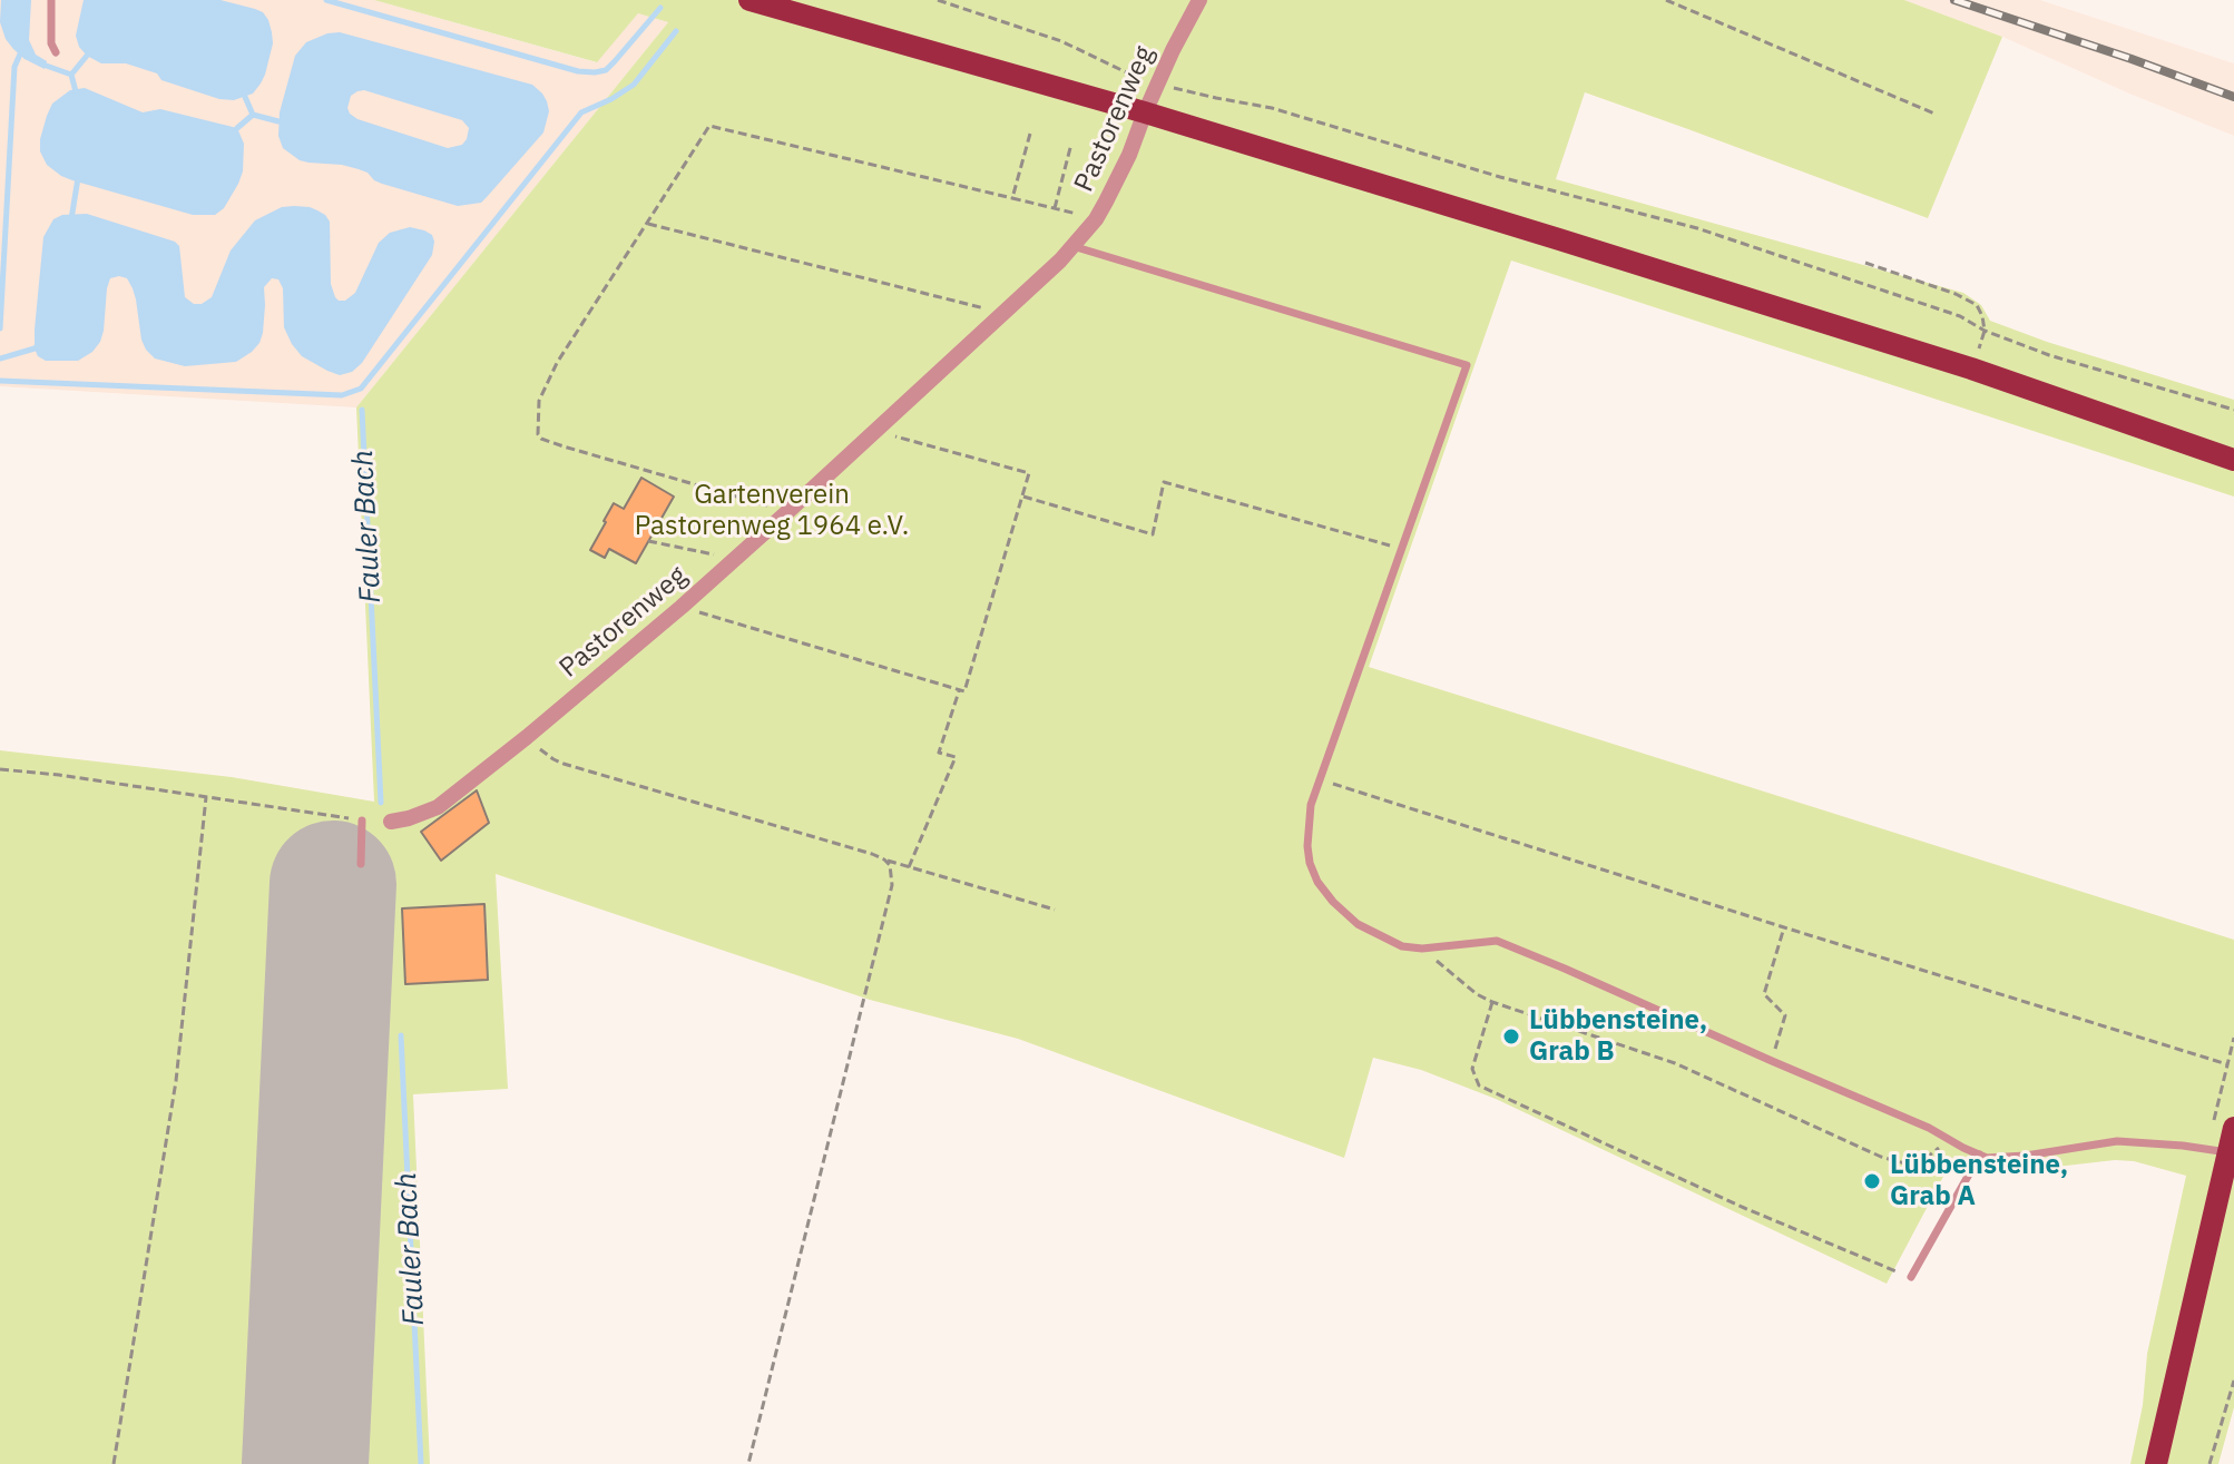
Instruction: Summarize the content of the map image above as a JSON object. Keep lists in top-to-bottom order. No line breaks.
{"streets":{"street":["Pastorenweg"]},"water":["Fauler Bach"],"parks":["Gartenverein Pastorenweg 1964 e.V."],"places":["Lübbensteine, Grab B","Lübbensteine, Grab A"]}
